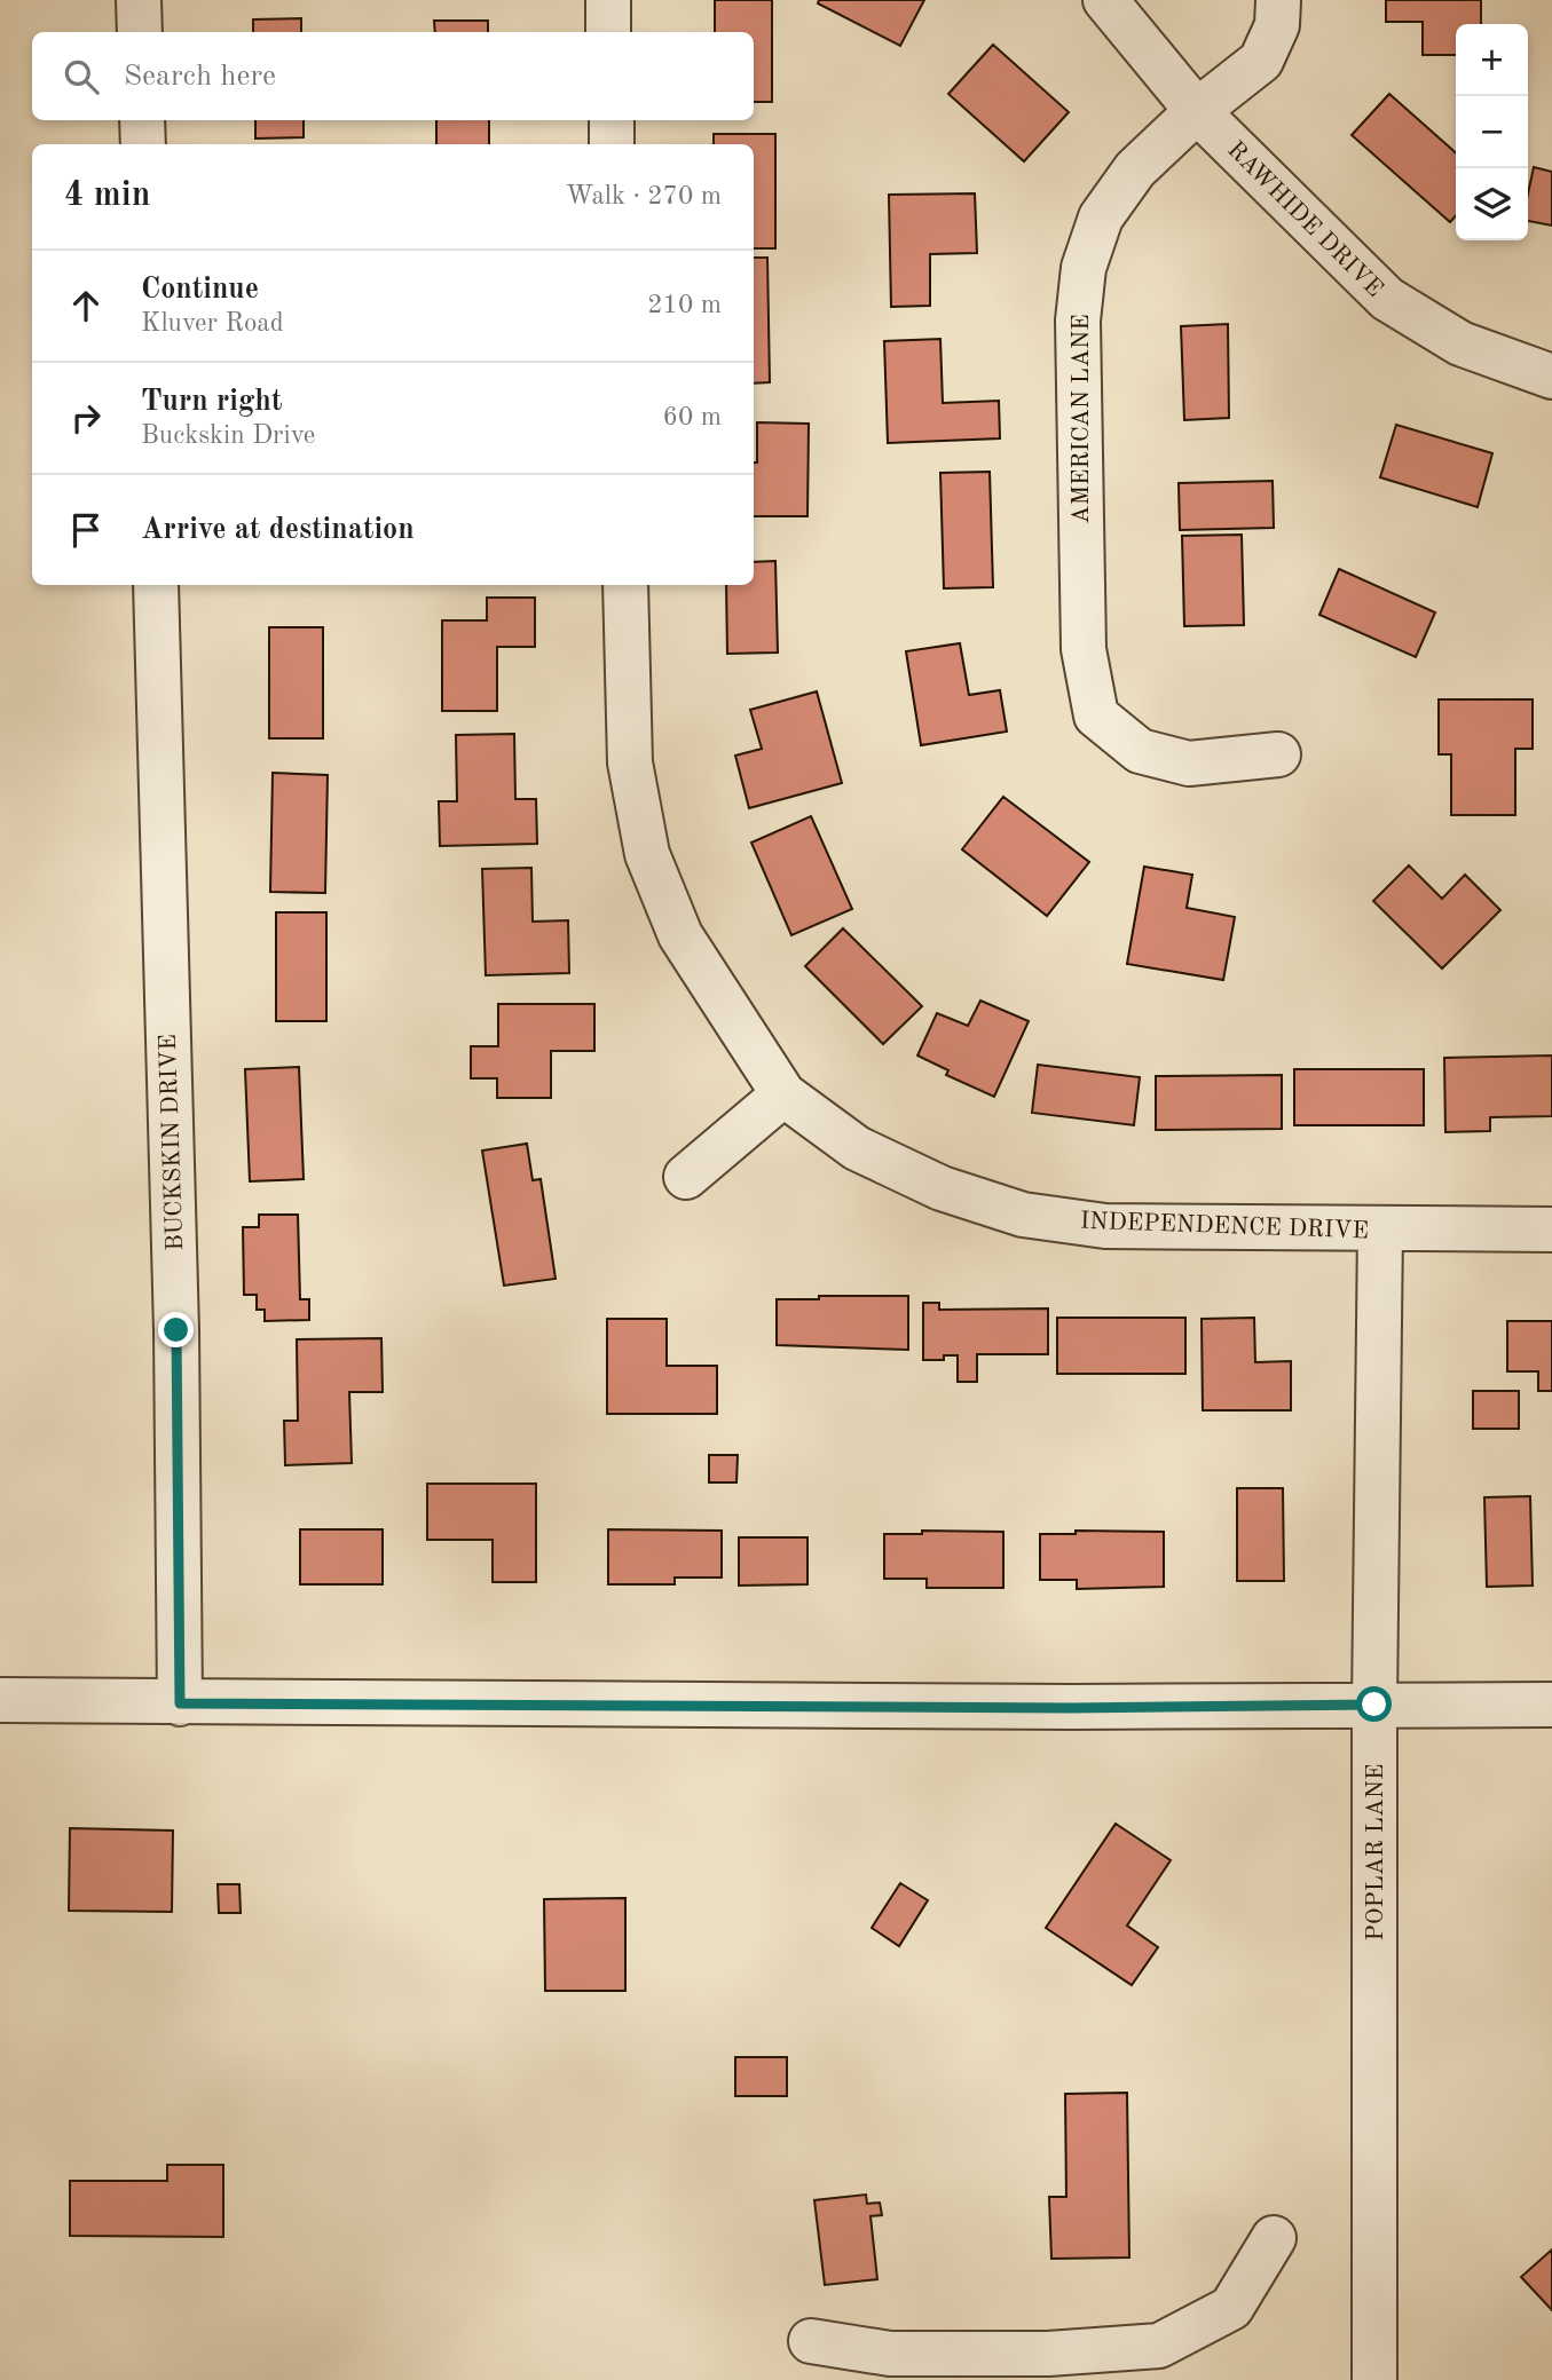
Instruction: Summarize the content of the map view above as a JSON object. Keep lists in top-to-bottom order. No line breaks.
{"streets":{"street":["RAWHIDE DRIVE","AMERICAN LANE","BUCKSKIN DRIVE","INDEPENDENCE DRIVE","POPLAR LANE"]},"crossings":[["RAWHIDE DRIVE","AMERICAN LANE"],["INDEPENDENCE DRIVE","POPLAR LANE"]],"page":{"map_buttons":["+","−"],"search":"Search here","heading":["4 min","Walk · 270 m"],"list":[["Continue","Kluver Road","210 m"],["Turn right","Buckskin Drive","60 m"],"Arrive at destination"]}}
